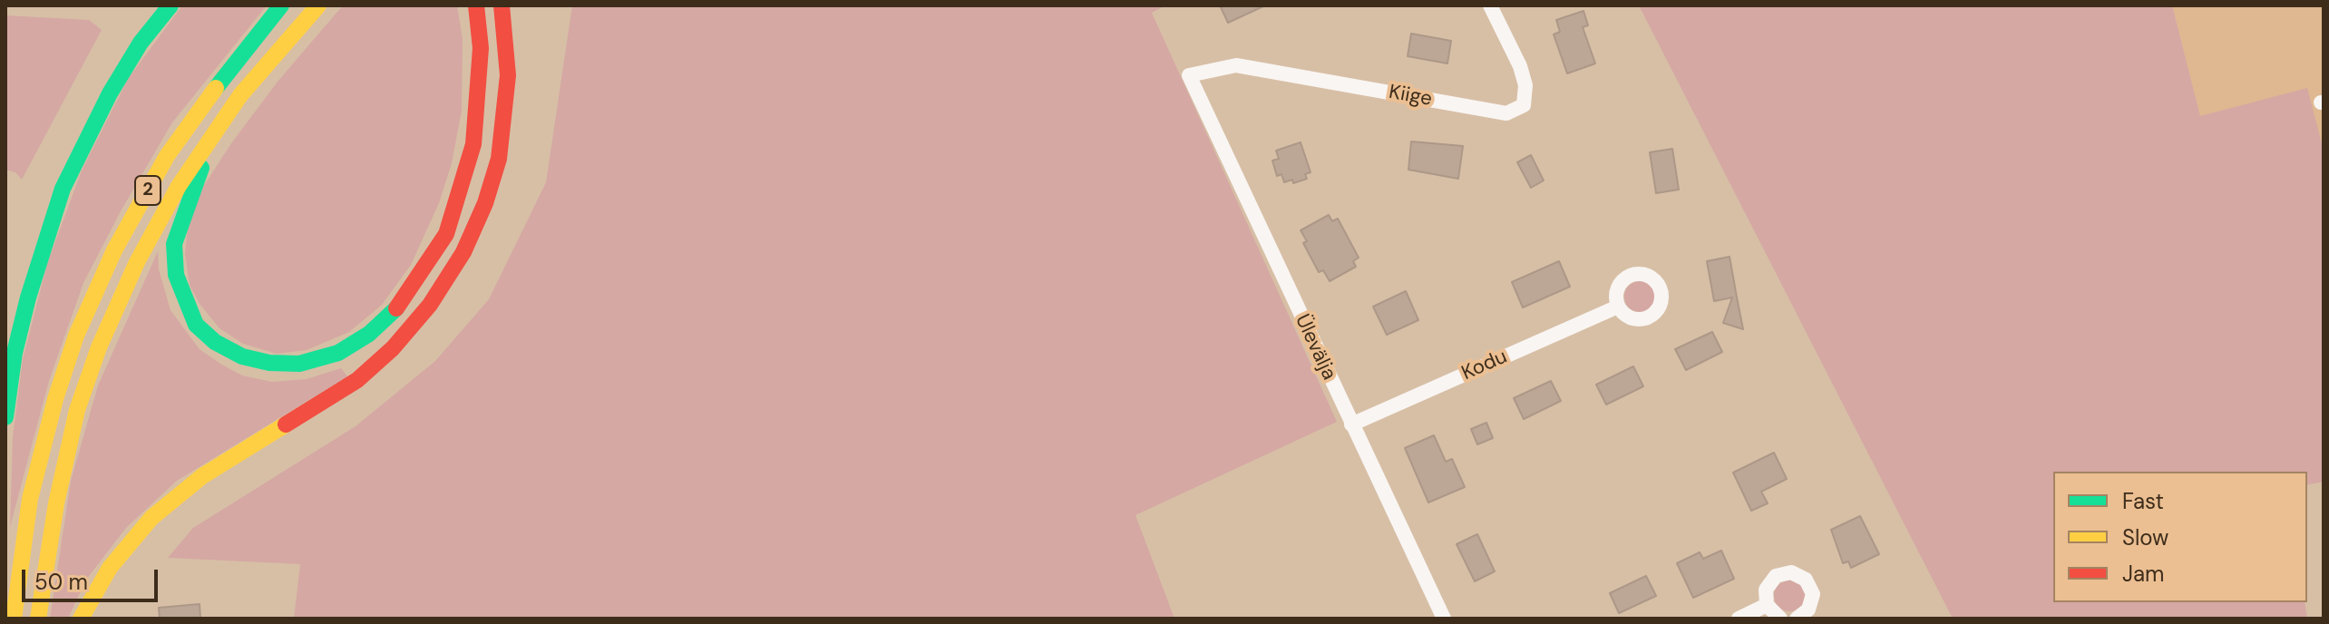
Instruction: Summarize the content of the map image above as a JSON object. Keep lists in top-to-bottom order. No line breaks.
{"streets":{"main road":["2"],"street":["Kiige","Ülevälja","Kodu"]},"crossings":[["Kiige","Ülevälja"],["Ülevälja","Kodu"]],"legend":["Fast","Slow","Jam"],"scale_bar":"50 m"}
